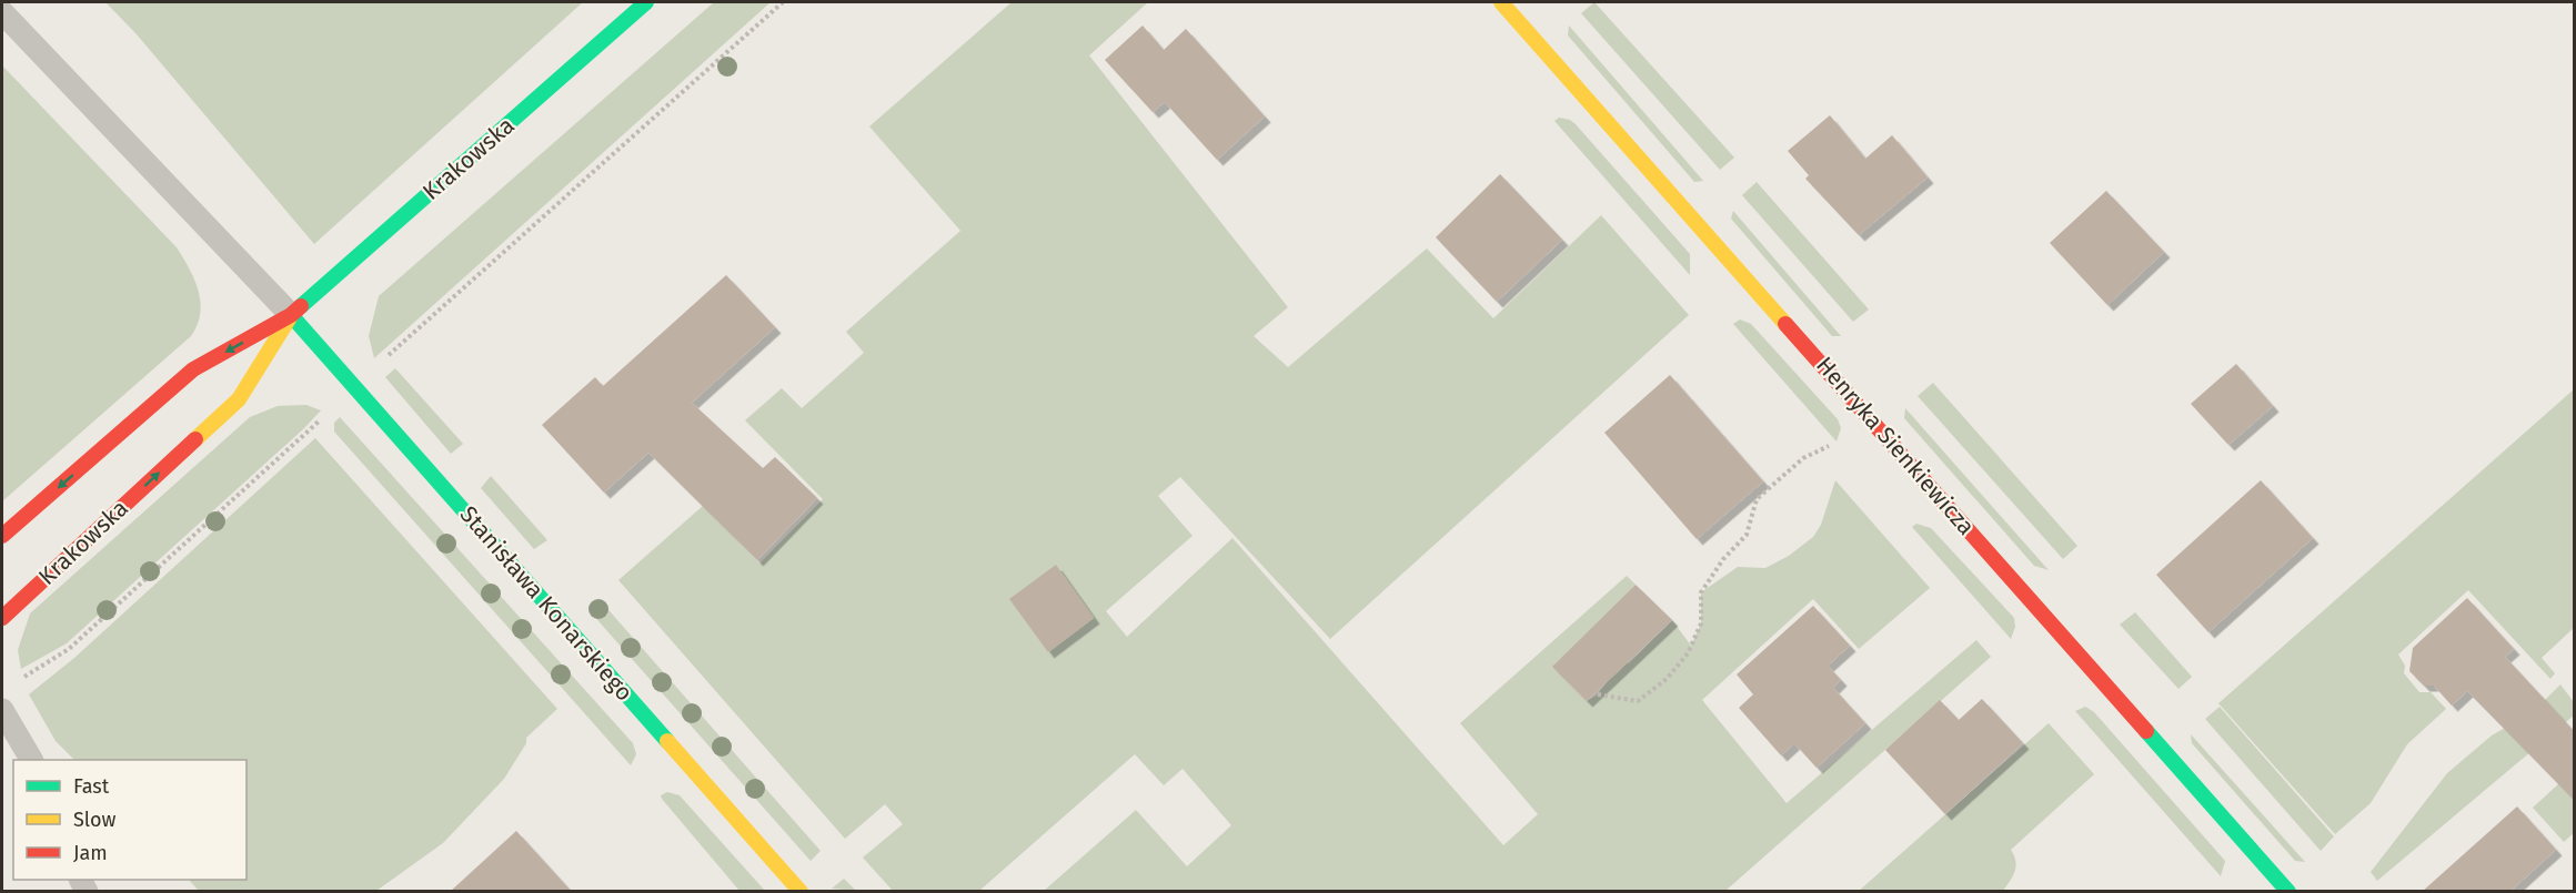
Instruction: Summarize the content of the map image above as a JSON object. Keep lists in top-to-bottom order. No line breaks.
{"streets":{"street":["Krakowska","Henryka Sienkiewicza","Stanisława Konarskiego"]},"crossings":[["Krakowska","Stanisława Konarskiego"]],"legend":["Fast","Slow","Jam"]}
